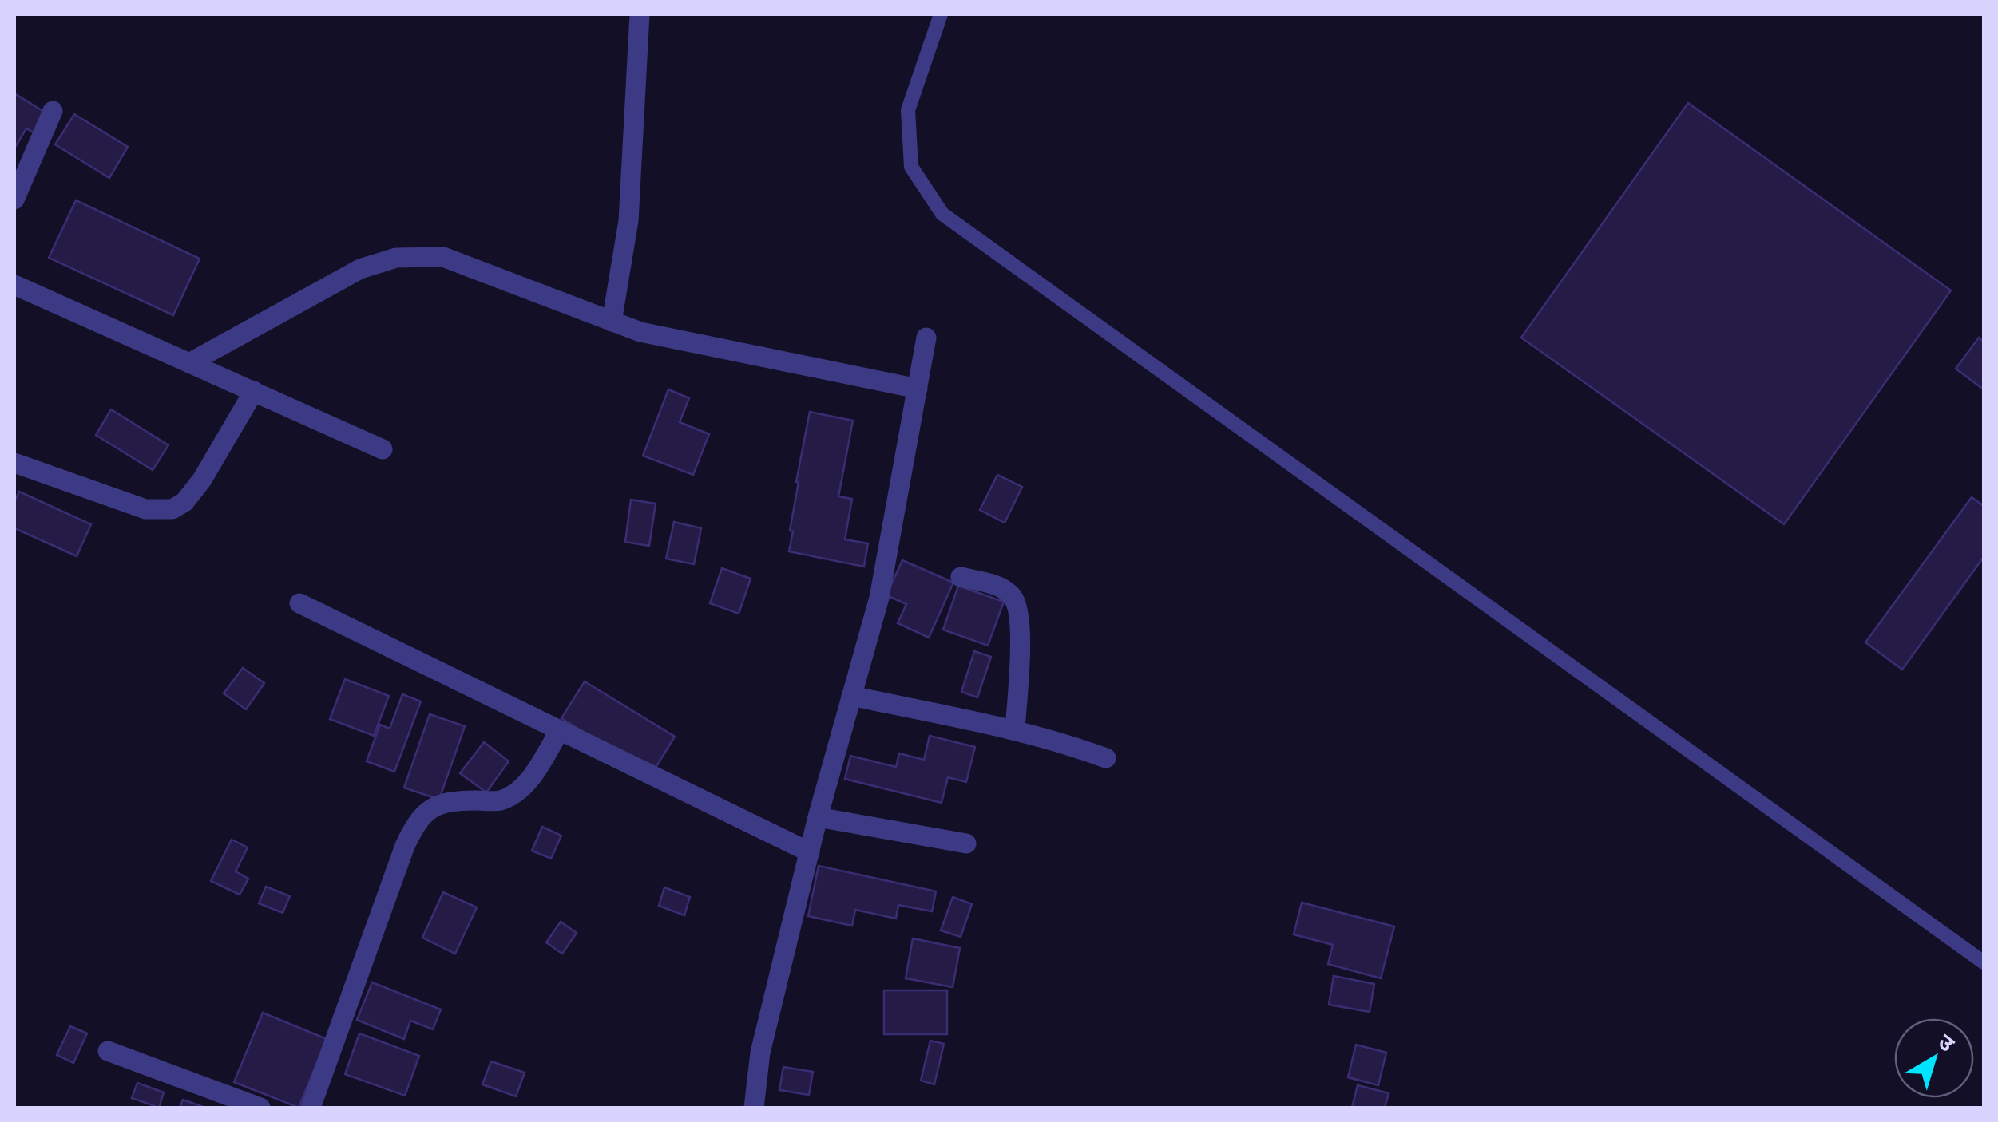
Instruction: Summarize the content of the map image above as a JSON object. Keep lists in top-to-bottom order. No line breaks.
{"north":"top right"}
